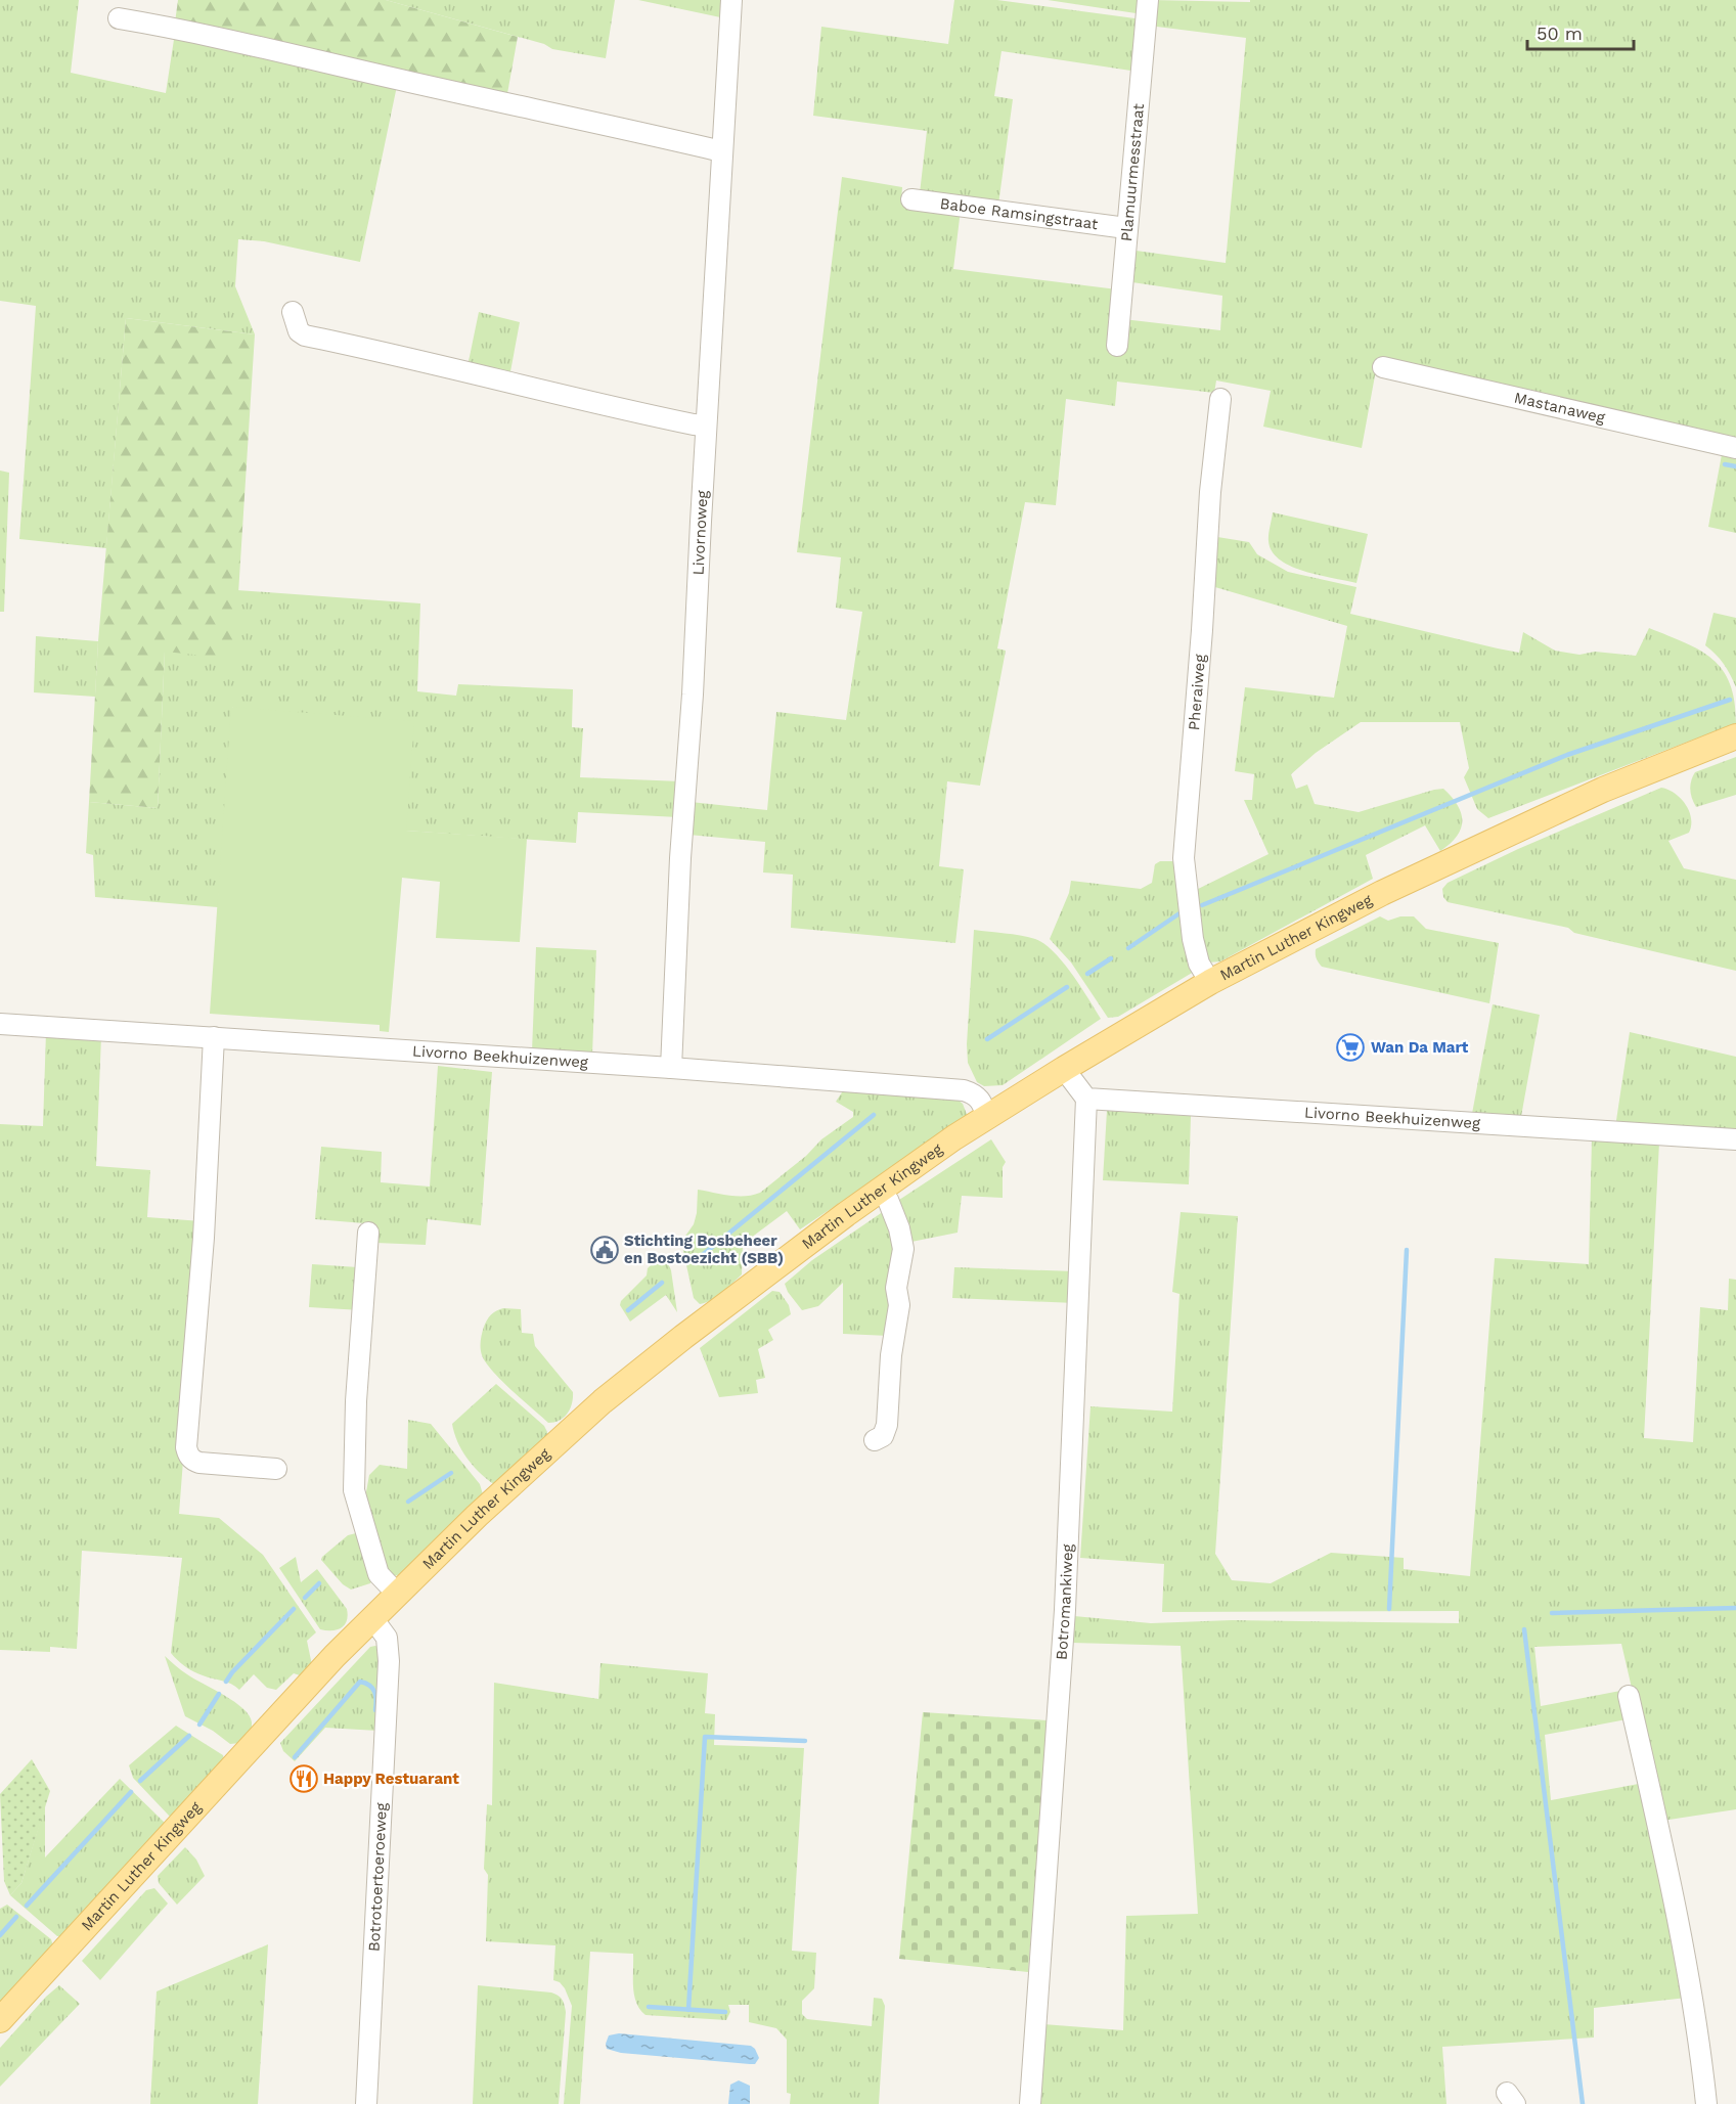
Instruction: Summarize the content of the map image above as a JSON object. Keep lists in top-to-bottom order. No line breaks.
{"streets":{"main road":["Martin Luther Kingweg"],"street":["Plamuurmesstraat","Baboe Ramsingstraat","Mastanaweg","Livornoweg","Pheraiweg","Livorno Beekhuizenweg","Botromankiweg","Botrotoertoeroeweg"]},"crossings":[["Plamuurmesstraat","Baboe Ramsingstraat"],["Livornoweg","Livorno Beekhuizenweg"],["Pheraiweg","Martin Luther Kingweg"],["Martin Luther Kingweg","Livorno Beekhuizenweg"],["Martin Luther Kingweg","Botrotoertoeroeweg"],["Livorno Beekhuizenweg","Botromankiweg"]],"places":{"supermarket":["Wan Da Mart"],"public building":["Stichting Bosbeheer en Bostoezicht (SBB)"],"restaurant":["Happy Restuarant"]},"scale_bar":"50 m"}
